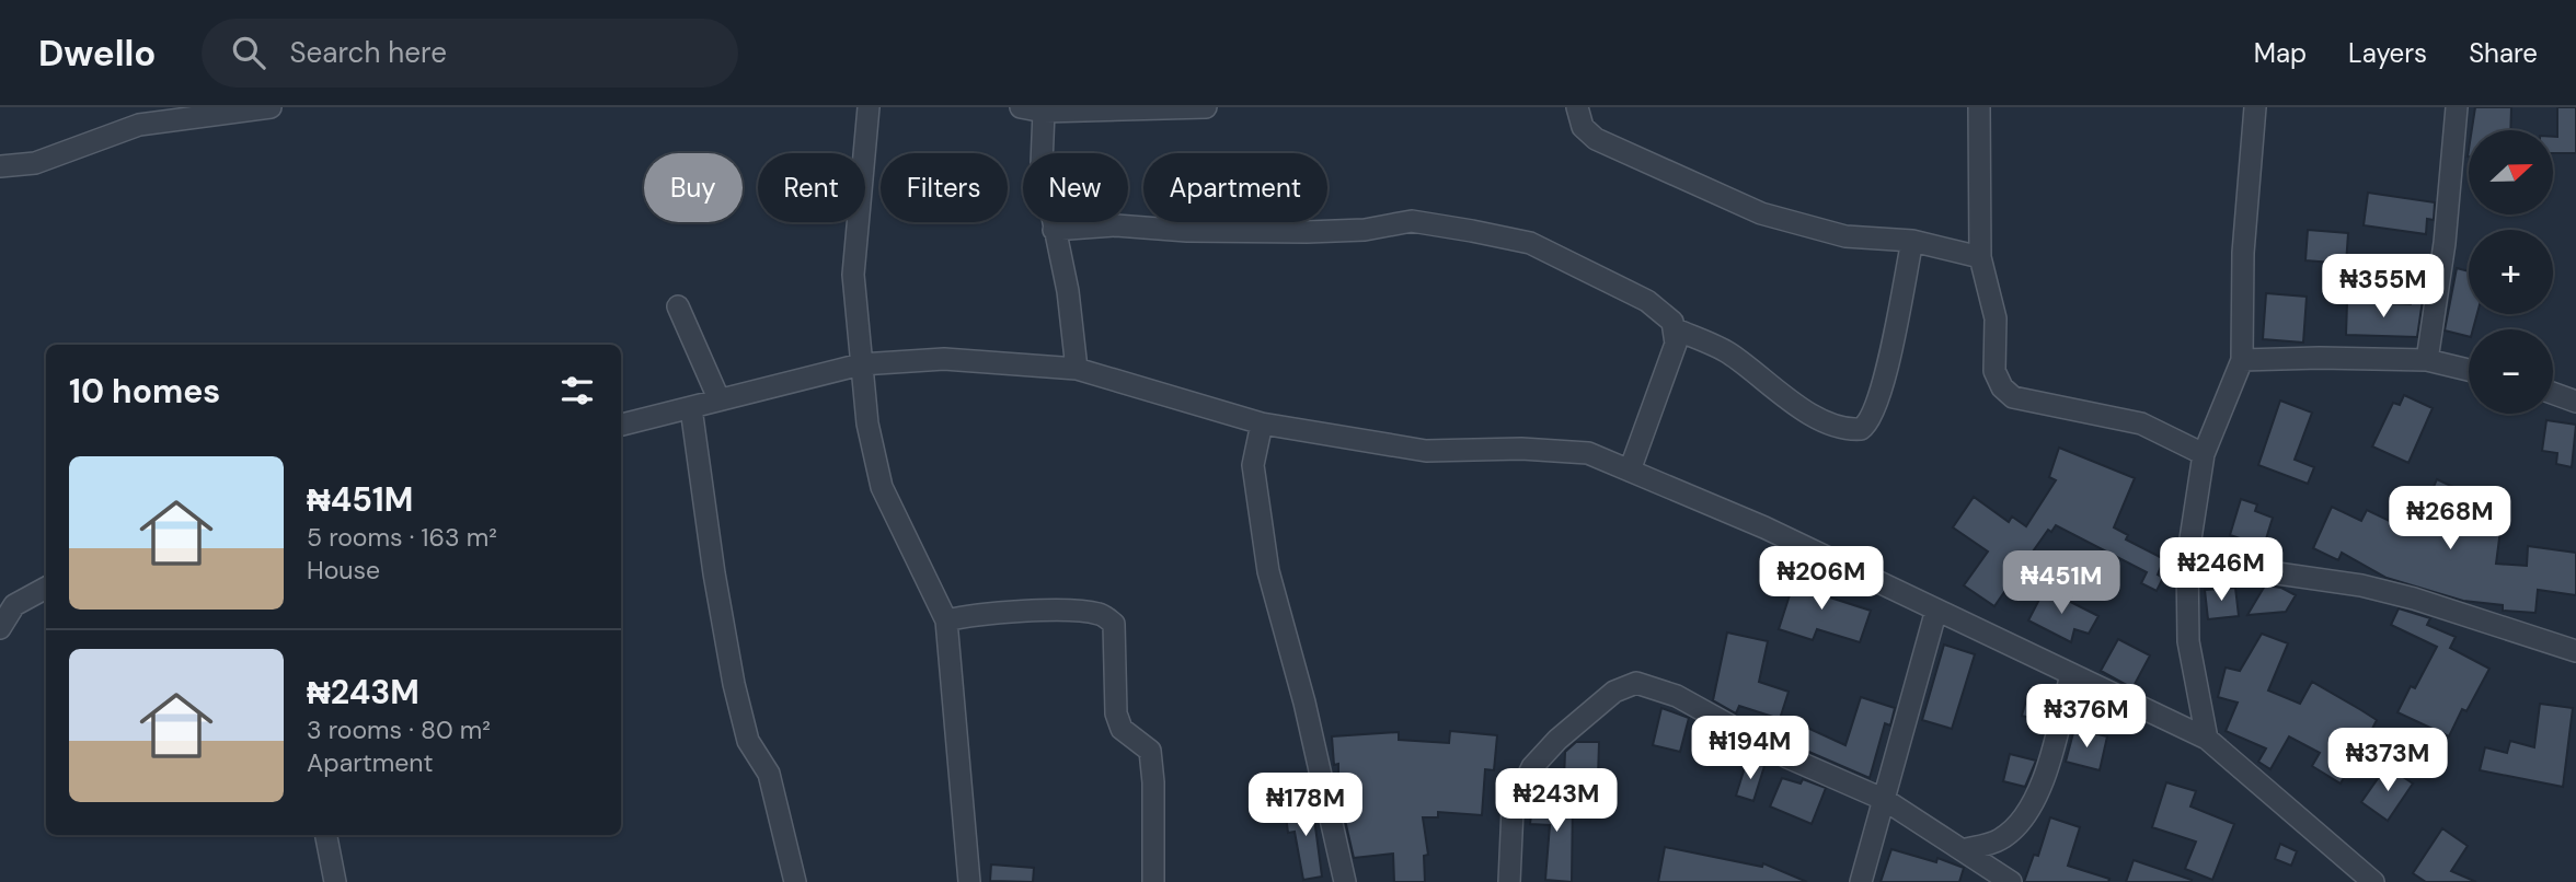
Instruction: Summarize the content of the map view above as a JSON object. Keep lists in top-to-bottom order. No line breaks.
{"north":"right","page":{"header":"Dwello","search":"Search here","nav":["Map","Layers","Share"],"map_buttons":["+","−"],"chip":["Buy","Rent","Filters","New","Apartment"],"price":["₦355M","₦268M","₦246M","₦206M","₦451M","₦376M","₦194M","₦373M","₦243M","₦178M"],"heading":"10 homes","list":[{"name":"₦451M","note":"5 rooms · 163 m² · House"},{"name":"₦243M","note":"3 rooms · 80 m² · Apartment"}]}}
